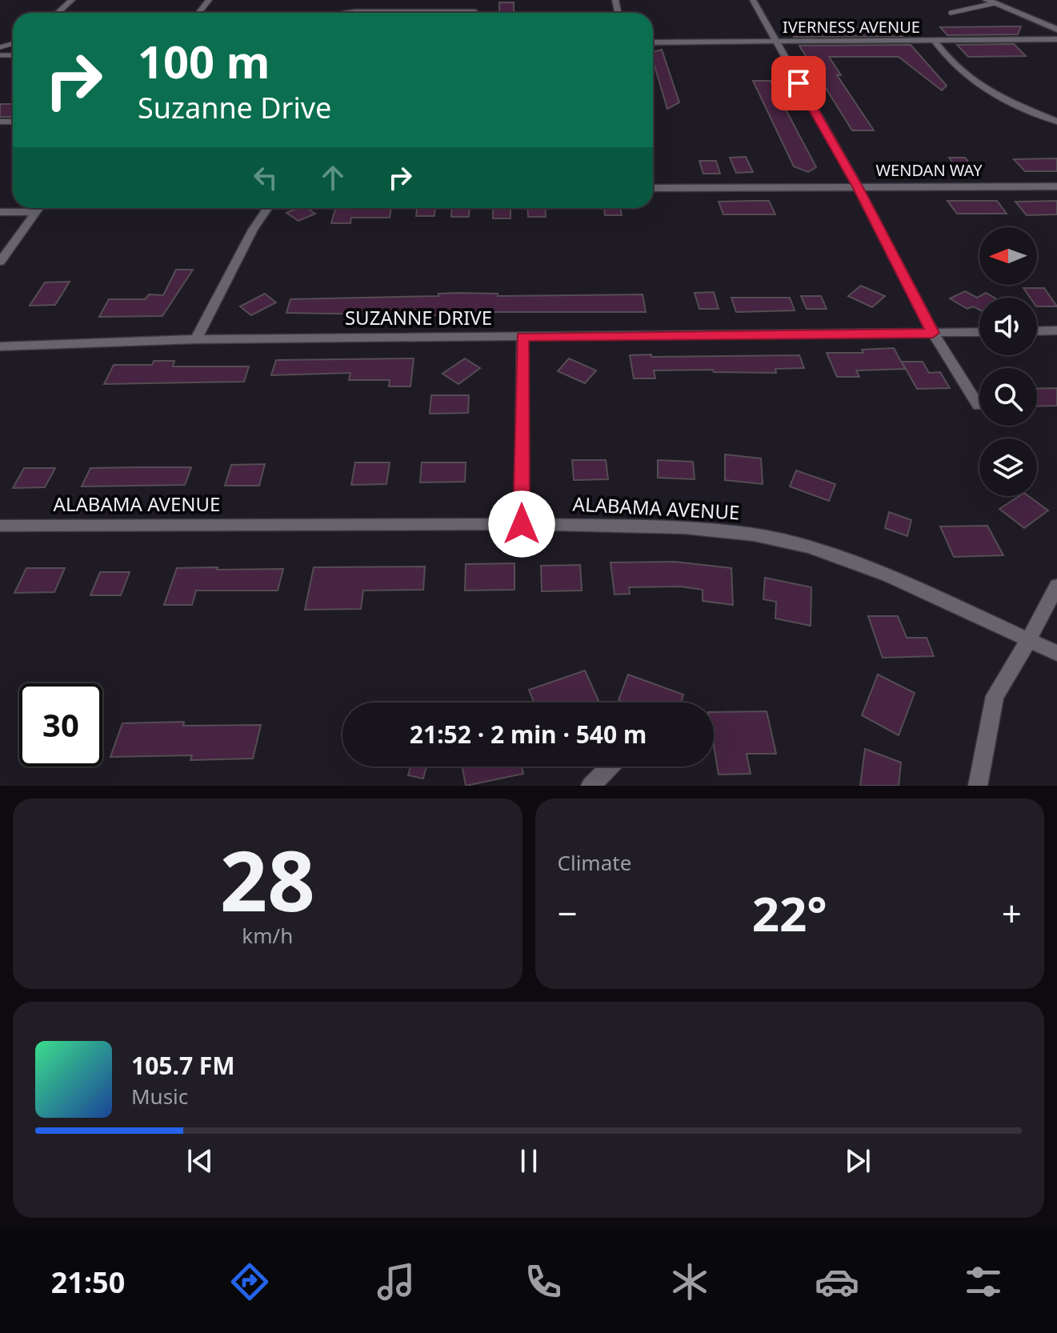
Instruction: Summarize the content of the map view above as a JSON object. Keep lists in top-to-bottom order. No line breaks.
{"streets":{"street":["IVERNESS AVENUE","WENDAN WAY","SUZANNE DRIVE","ALABAMA AVENUE"]},"north":"left","page":{"turn":["100 m","Suzanne Drive"],"limit":"30","trip":"21:52 · 2 min · 540 m","tile":[["28","km/h"],"Climate"],"heat":["−","22°","+"],"song":["105.7 FM","Music"],"tabs":"21:50"}}
